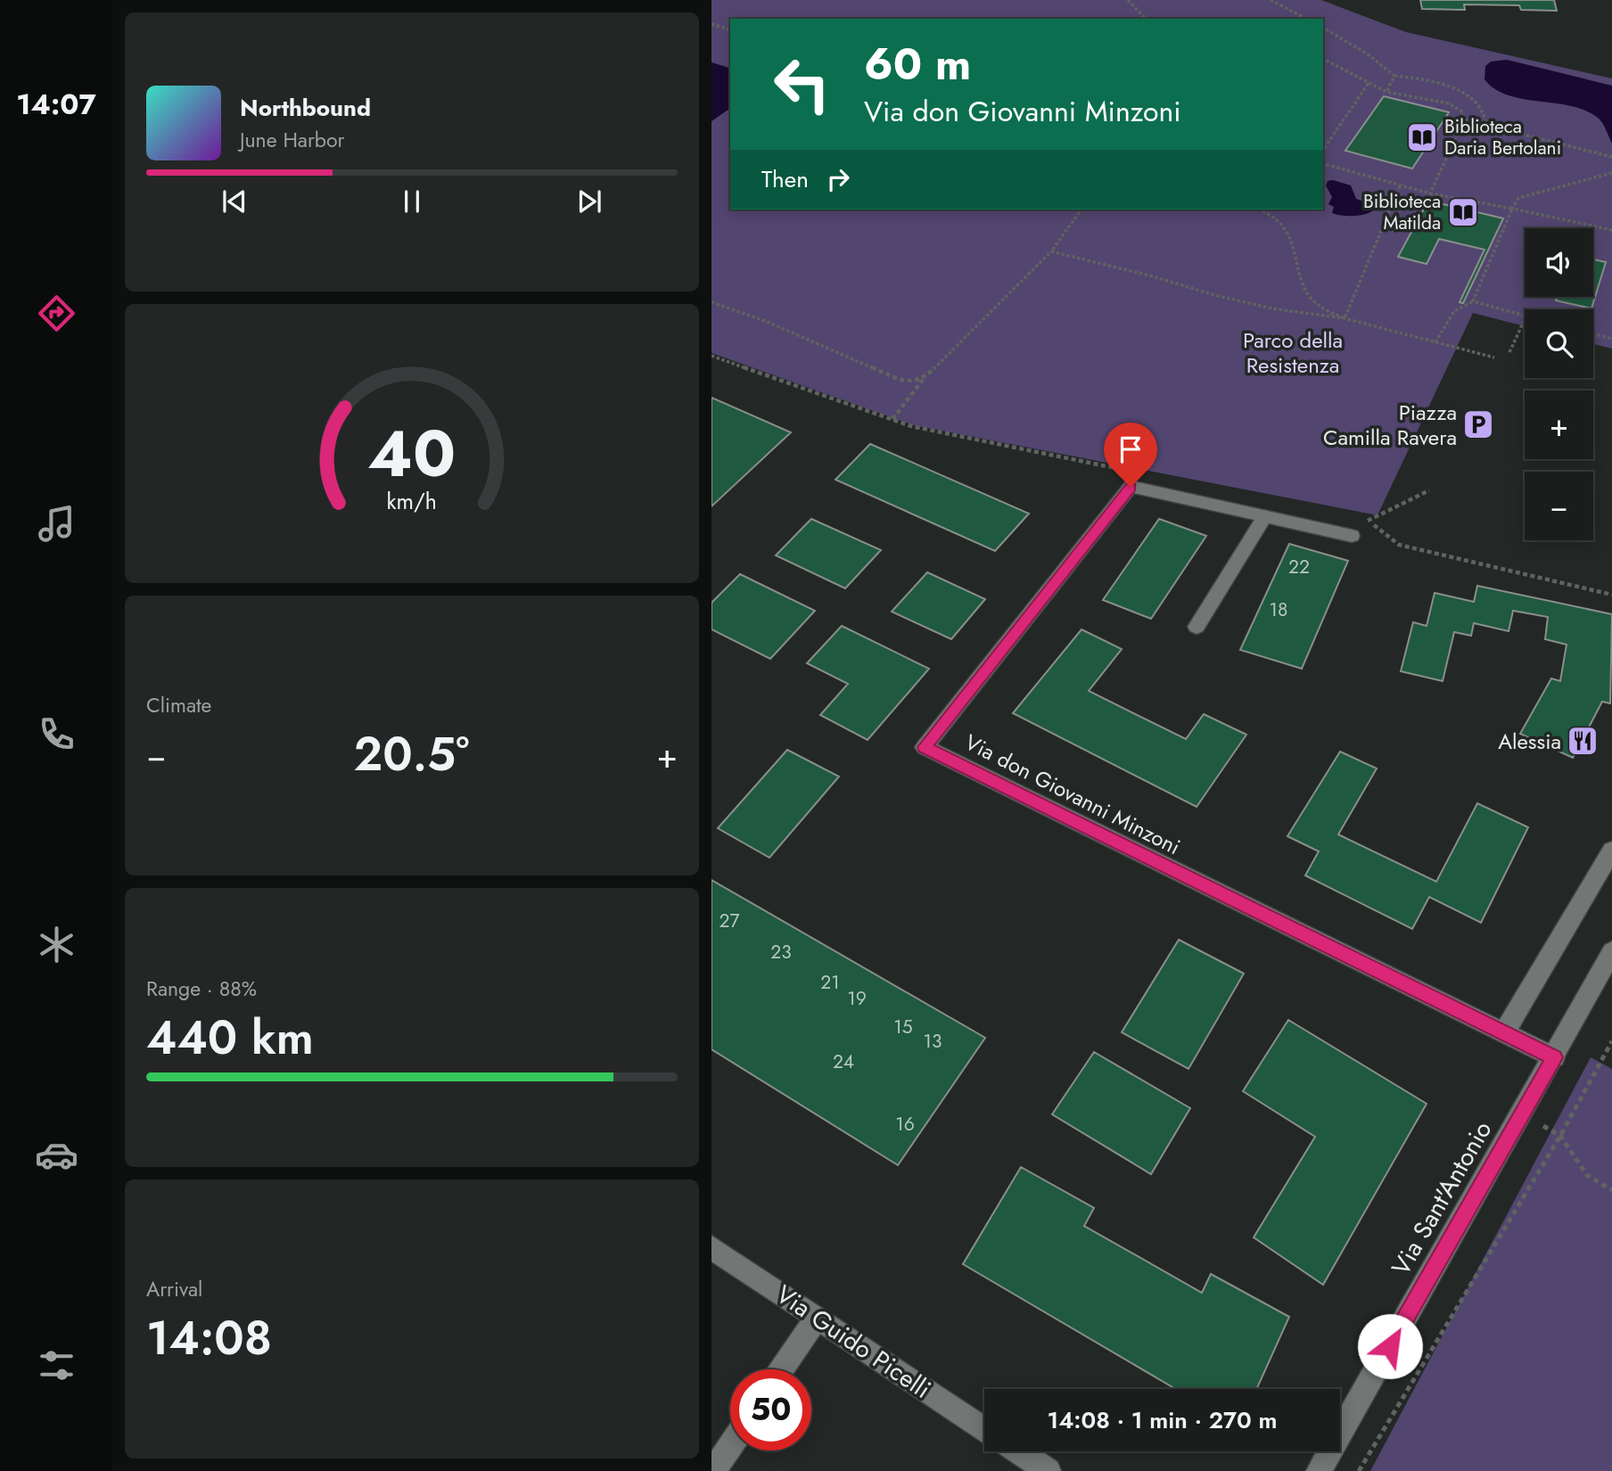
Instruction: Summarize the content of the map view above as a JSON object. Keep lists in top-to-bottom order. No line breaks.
{"streets":{"street":["Via don Giovanni Minzoni","Via Sant'Antonio","Via Guido Picelli"]},"crossings":[["Via don Giovanni Minzoni","Via Sant'Antonio"]],"parks":["Parco della Resistenza"],"places":{"library":["Biblioteca Daria Bertolani","Biblioteca Matilda"],"parking":["Piazza Camilla Ravera"],"restaurant":["Alessia"]},"house_numbers":["22","18","27","23","21","19","15","13","24","16"],"page":{"tabs":"14:07","turn":["60 m","Via don Giovanni Minzoni"],"song":["Northbound","June Harbor"],"then":"Then","map_buttons":["+","−"],"tile":["Climate",["Range · 88%","440 km"],["Arrival","14:08"]],"heat":["−","20.5°","+"],"limit":"50","trip":"14:08 · 1 min · 270 m","gauge":["40","km/h"]}}
